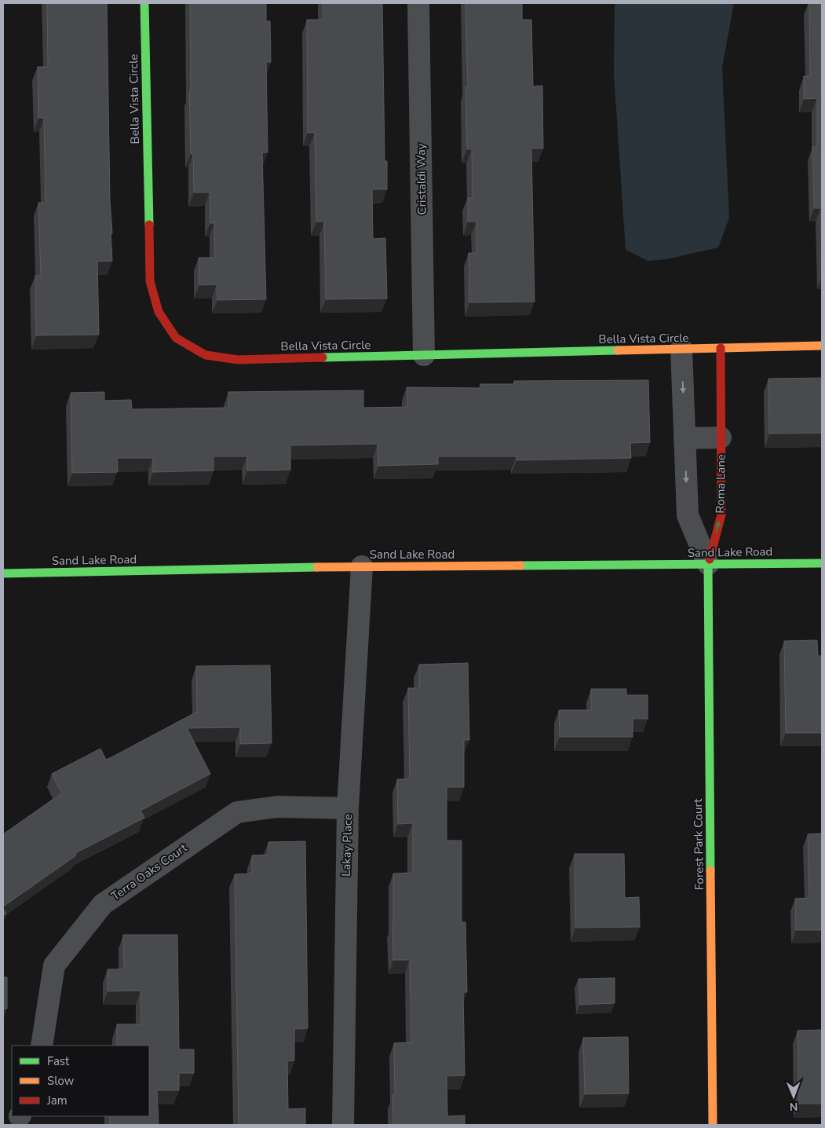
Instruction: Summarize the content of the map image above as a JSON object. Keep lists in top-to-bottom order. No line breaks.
{"streets":{"street":["Bella Vista Circle","Cristaldi Way","Roma Lane","Sand Lake Road","Forest Park Court","Lakay Place","Terra Oaks Court"]},"crossings":[["Bella Vista Circle","Cristaldi Way"],["Bella Vista Circle","Roma Lane"],["Roma Lane","Sand Lake Road"],["Roma Lane","Forest Park Court"],["Sand Lake Road","Forest Park Court"],["Sand Lake Road","Lakay Place"],["Lakay Place","Terra Oaks Court"]],"legend":["Fast","Slow","Jam"],"north":"bottom"}
